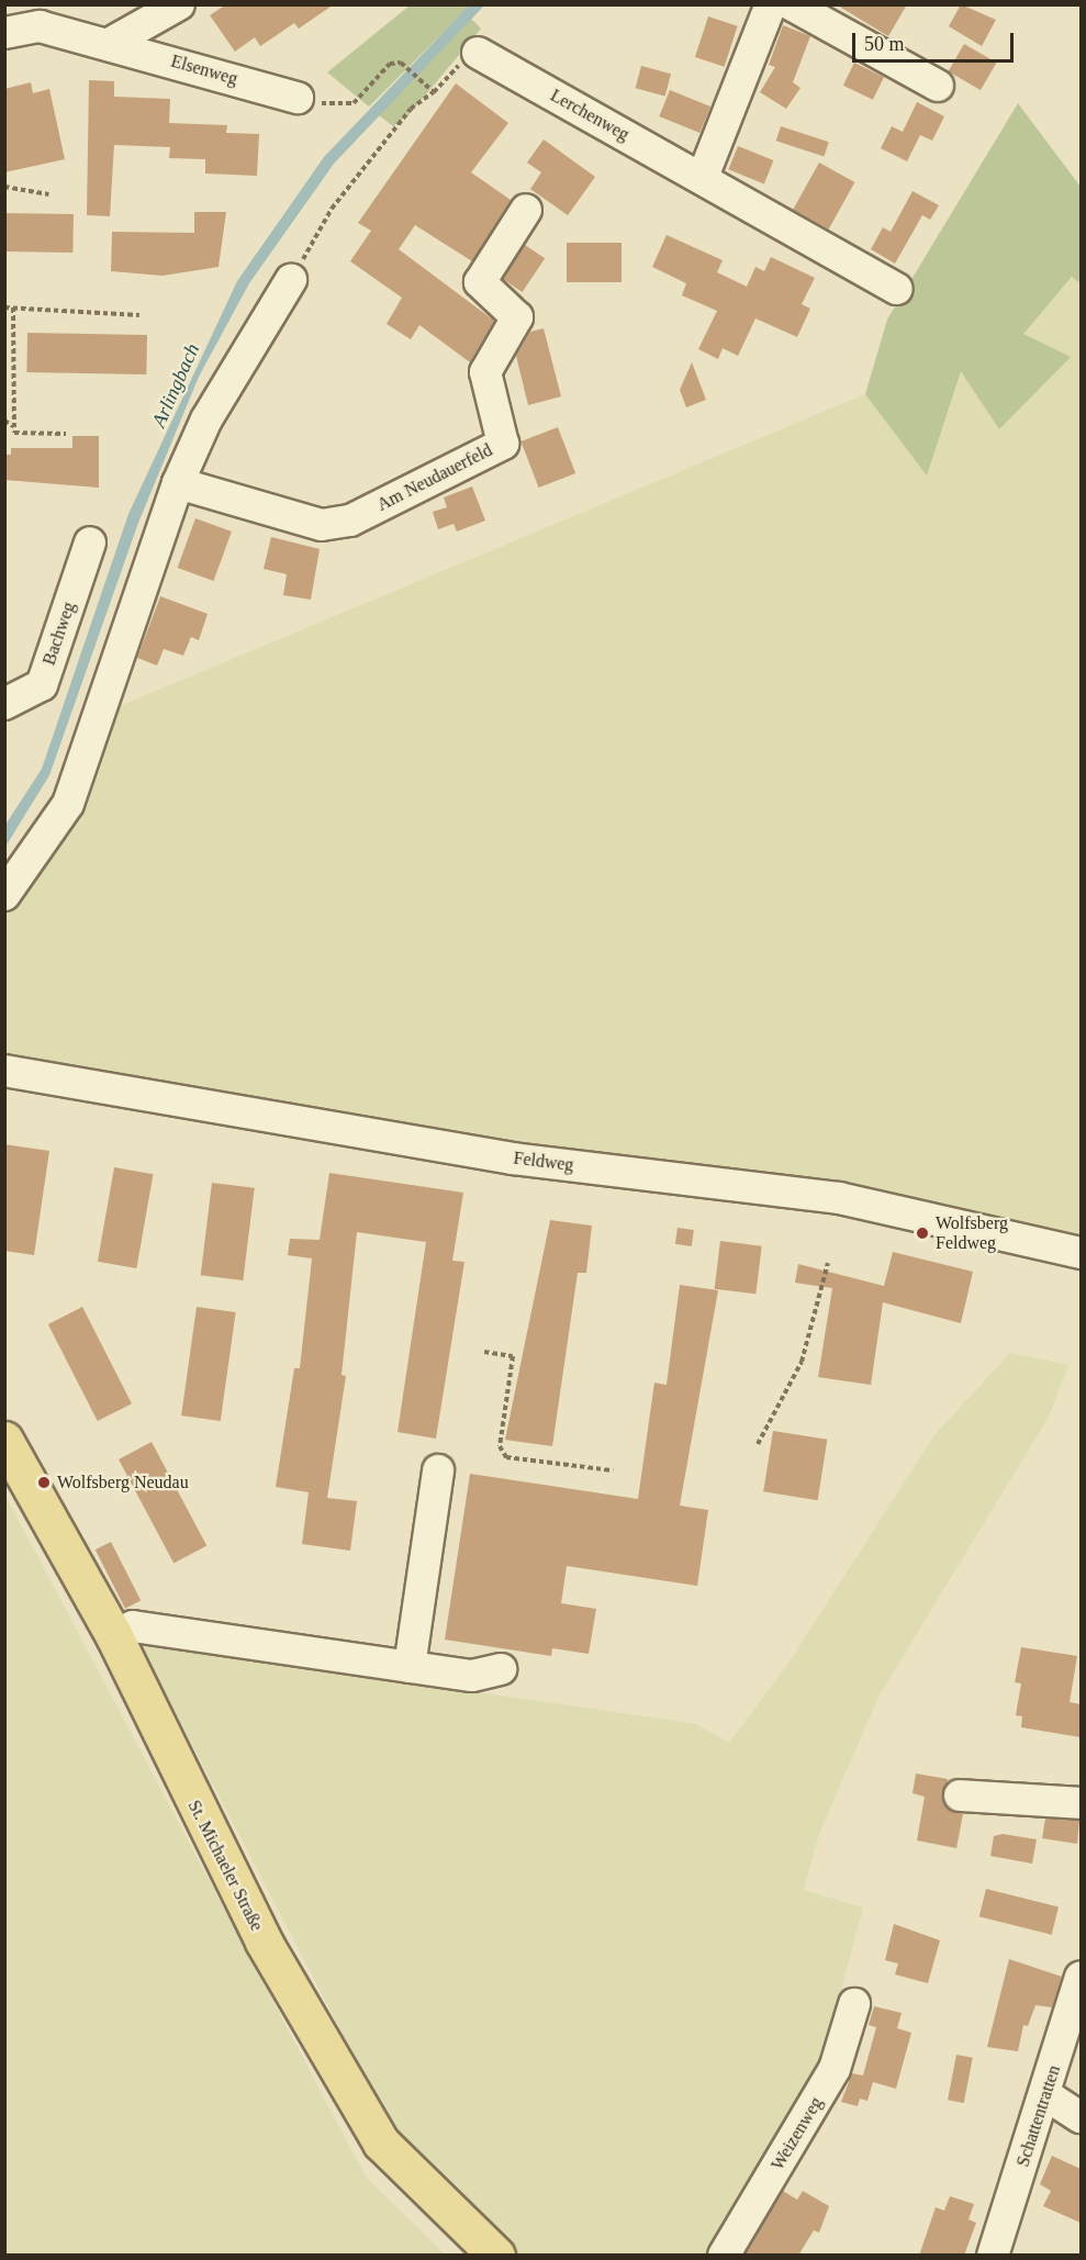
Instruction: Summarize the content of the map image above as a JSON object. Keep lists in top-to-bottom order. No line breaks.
{"streets":{"main road":["St. Michaeler Straße"],"street":["Elsenweg","Lerchenweg","Am Neudauerfeld","Bachweg","Feldweg","Schattentratten","Weizenweg"]},"water":["Arlingbach"],"places":["Wolfsberg Feldweg","Wolfsberg Neudau"],"scale_bar":"50 m"}
